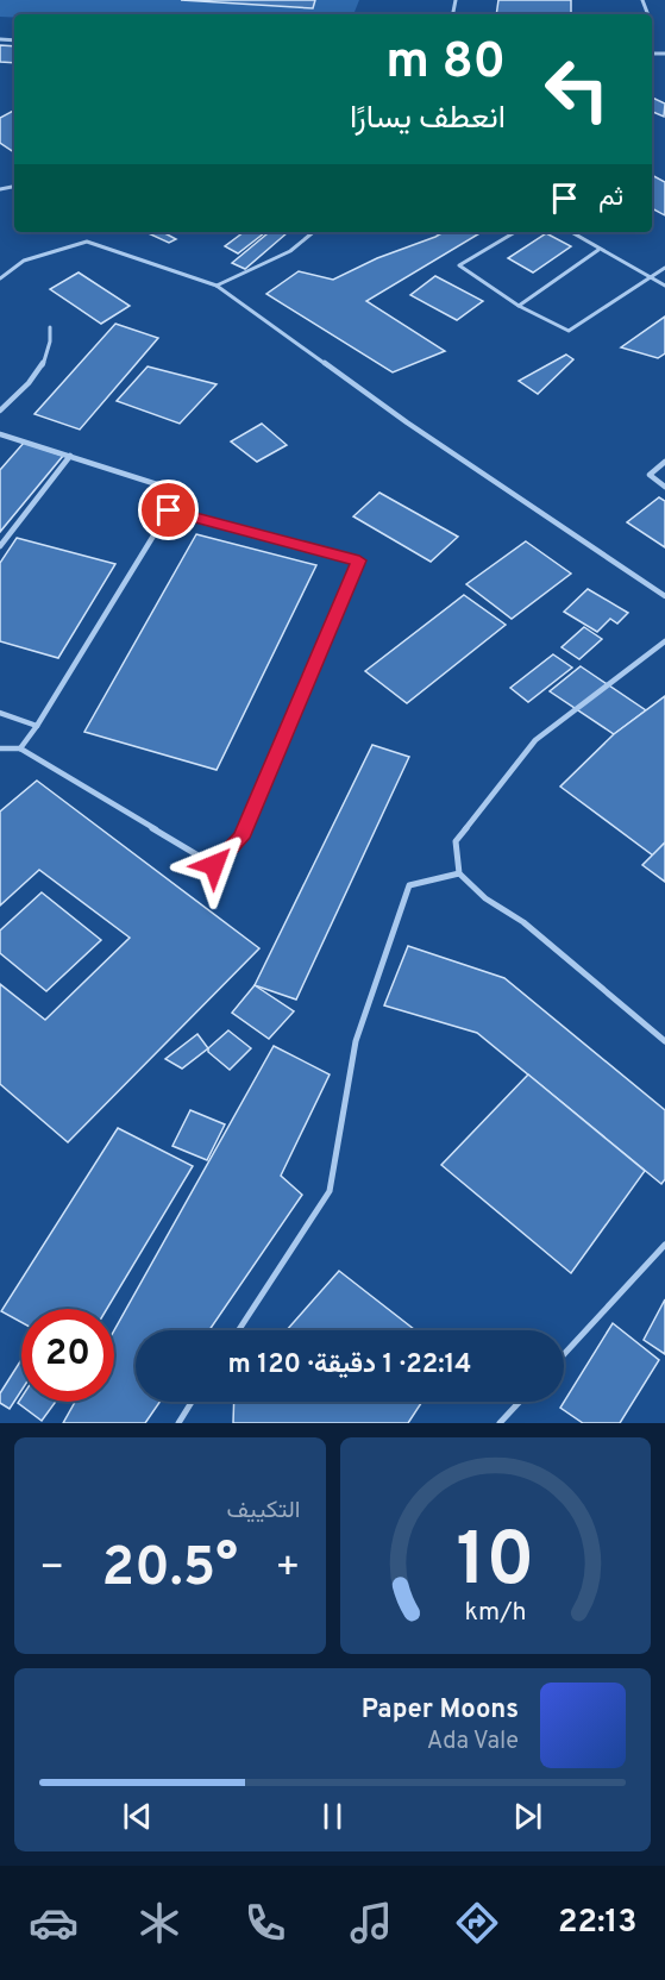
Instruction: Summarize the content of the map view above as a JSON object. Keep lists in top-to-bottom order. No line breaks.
{"page":{"turn":["80 m","انعطف يسارًا"],"then":"ثم","limit":"20","trip":"22:14 · 1 دقيقة · 120 m","tile":"التكييف","heat":["−","20.5°","+"],"song":["Paper Moons","Ada Vale"],"tabs":"22:13","gauge":["10","km/h"]}}
